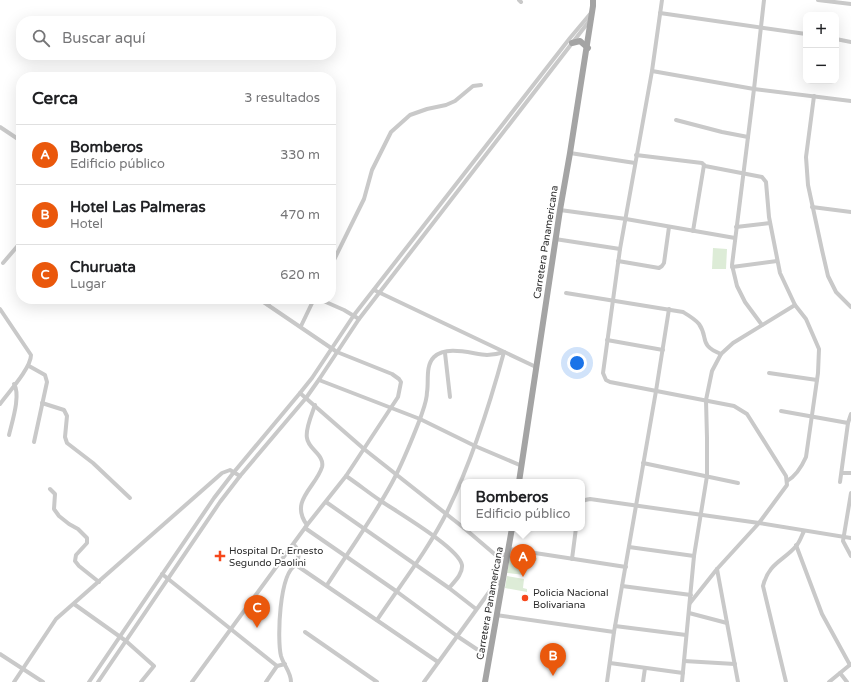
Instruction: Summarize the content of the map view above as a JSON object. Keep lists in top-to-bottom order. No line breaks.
{"streets":{"main road":["Carretera Panamericana"]},"places":{"health":["Hospital Dr. Ernesto Segundo Paolini"],"other":["Policia Nacional Bolivariana"]},"page":{"map_buttons":["+","−"],"search":"Buscar aquí","heading":["Cerca","3 resultados"],"list":[{"mark":"A","name":"Bomberos","note":"Edificio público","value":"330 m"},{"mark":"B","name":"Hotel Las Palmeras","note":"Hotel","value":"470 m"},{"mark":"C","name":"Churuata","note":"Lugar","value":"620 m"}],"popup":["Bomberos","Edificio público"],"pins":["A","C","B"]}}
